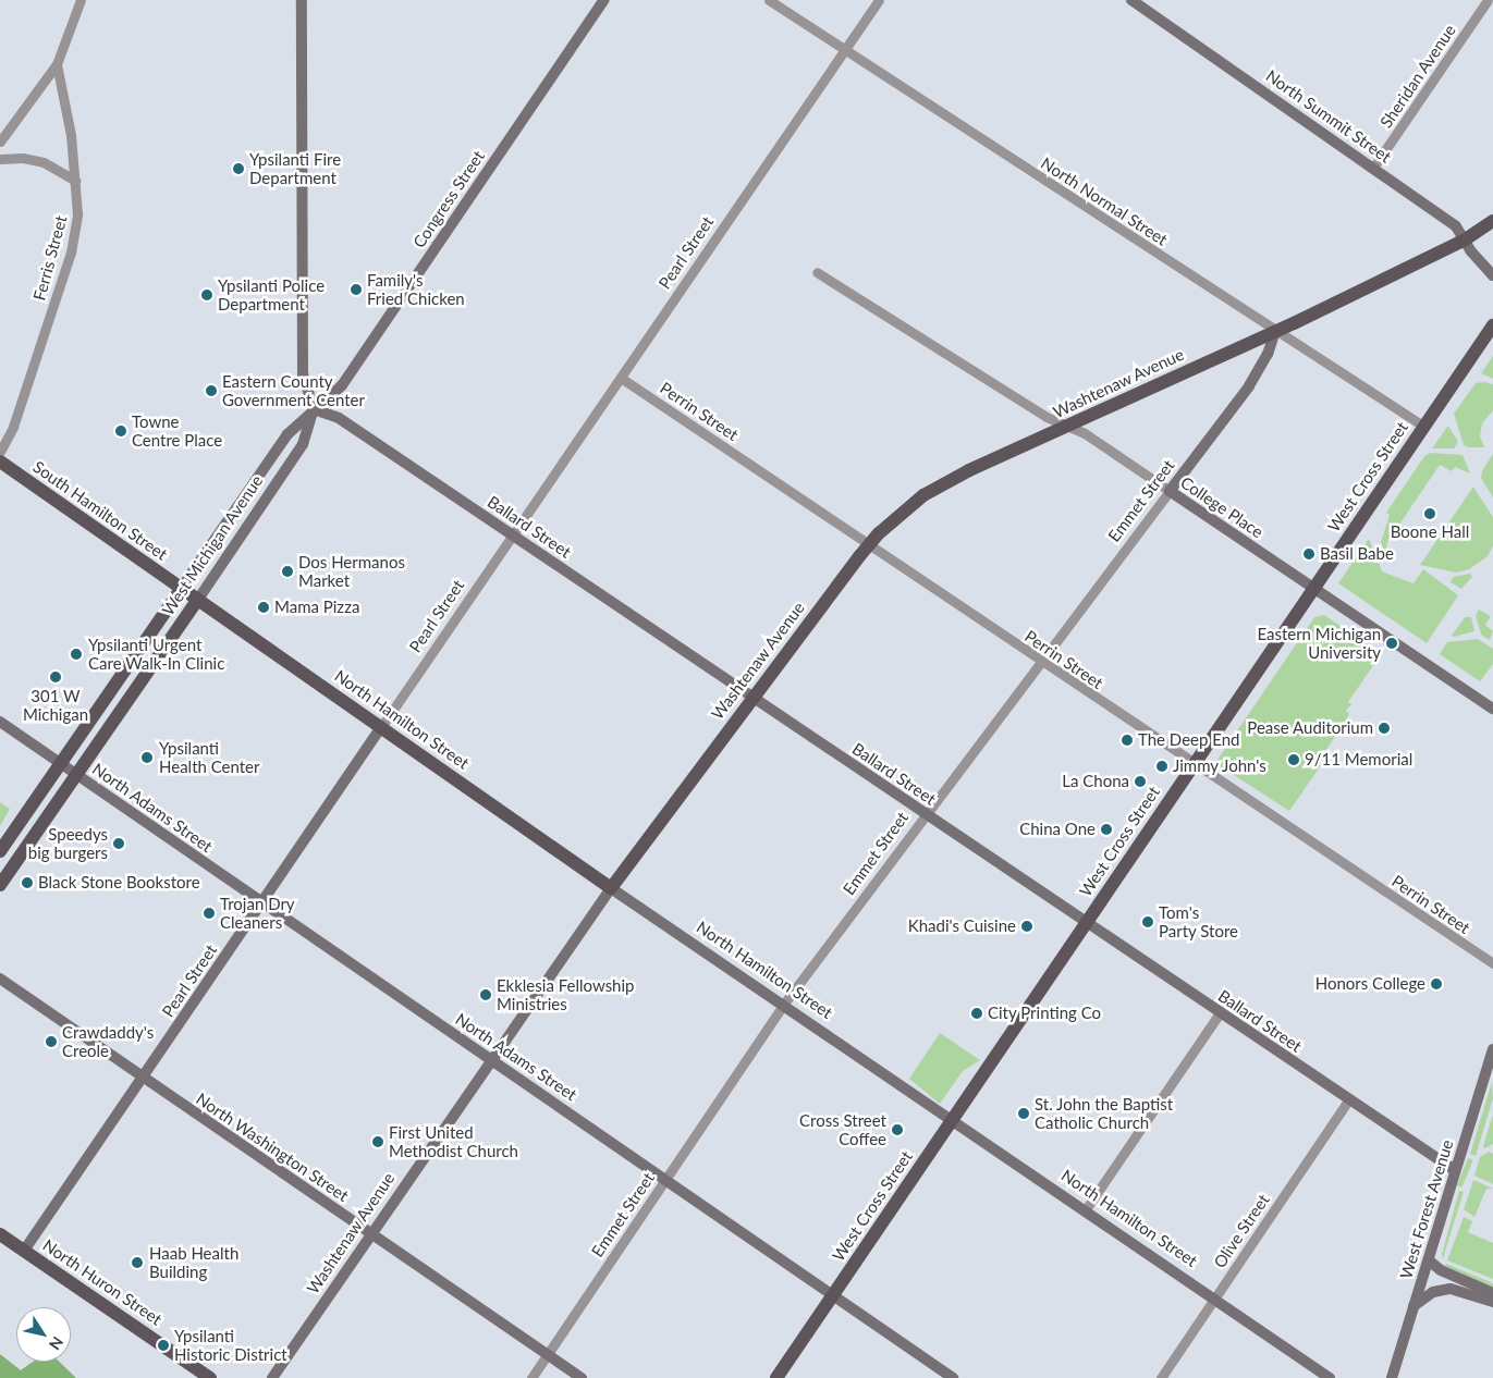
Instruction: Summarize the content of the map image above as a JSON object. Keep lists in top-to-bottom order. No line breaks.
{"streets":{"main road":["Washtenaw Avenue","West Cross Street","South Hamilton Street","West Michigan Avenue","North Hamilton Street","North Huron Street"],"street":["Sheridan Avenue","North Summit Street","Congress Street","North Normal Street","Pearl Street","Ferris Street","Perrin Street","Emmet Street","College Place","Ballard Street","North Adams Street","North Washington Street","West Forest Avenue","Olive Street"]},"crossings":[["Sheridan Avenue","North Summit Street"],["North Summit Street","Washtenaw Avenue"],["Congress Street","Ballard Street"],["Congress Street","West Michigan Avenue"],["North Normal Street","Pearl Street"],["North Normal Street","Washtenaw Avenue"],["North Normal Street","West Cross Street"],["North Normal Street","Emmet Street"],["Pearl Street","Perrin Street"],["Pearl Street","Ballard Street"],["Pearl Street","North Hamilton Street"],["Pearl Street","North Adams Street"],["Pearl Street","North Washington Street"],["Pearl Street","North Huron Street"],["Washtenaw Avenue","Perrin Street"],["Washtenaw Avenue","Emmet Street"],["Washtenaw Avenue","College Place"],["Washtenaw Avenue","Ballard Street"],["Washtenaw Avenue","North Hamilton Street"],["Washtenaw Avenue","North Adams Street"],["Washtenaw Avenue","North Washington Street"],["Perrin Street","West Cross Street"],["Perrin Street","Emmet Street"],["West Cross Street","College Place"],["West Cross Street","Ballard Street"],["West Cross Street","North Hamilton Street"],["West Cross Street","North Adams Street"],["Emmet Street","College Place"],["Emmet Street","Ballard Street"],["Emmet Street","North Hamilton Street"],["Emmet Street","North Adams Street"],["Emmet Street","North Washington Street"],["South Hamilton Street","West Michigan Avenue"],["South Hamilton Street","North Hamilton Street"],["Ballard Street","West Michigan Avenue"],["Ballard Street","West Forest Avenue"],["Ballard Street","Olive Street"],["West Michigan Avenue","North Hamilton Street"],["West Michigan Avenue","North Adams Street"],["North Hamilton Street","Olive Street"]],"places":["Ypsilanti Fire Department","Family's Fried Chicken","Ypsilanti Police Department","Eastern County Government Center","Towne Centre Place","Boone Hall","Basil Babe","Dos Hermanos Market","Mama Pizza","Eastern Michigan University","Ypsilanti Urgent Care Walk-In Clinic","301 W Michigan","Pease Auditorium","The Deep End","Ypsilanti Health Center","9/11 Memorial","Jimmy John's","La Chona","China One","Speedys big burgers","Black Stone Bookstore","Trojan Dry Cleaners","Tom's Party Store","Khadi's Cuisine","Honors College","Ekklesia Fellowship Ministries","City Printing Co","Crawdaddy's Creole","St. John the Baptist Catholic Church","Cross Street Coffee","First United Methodist Church","Haab Health Building","Ypsilanti Historic District"],"north":"bottom right"}
